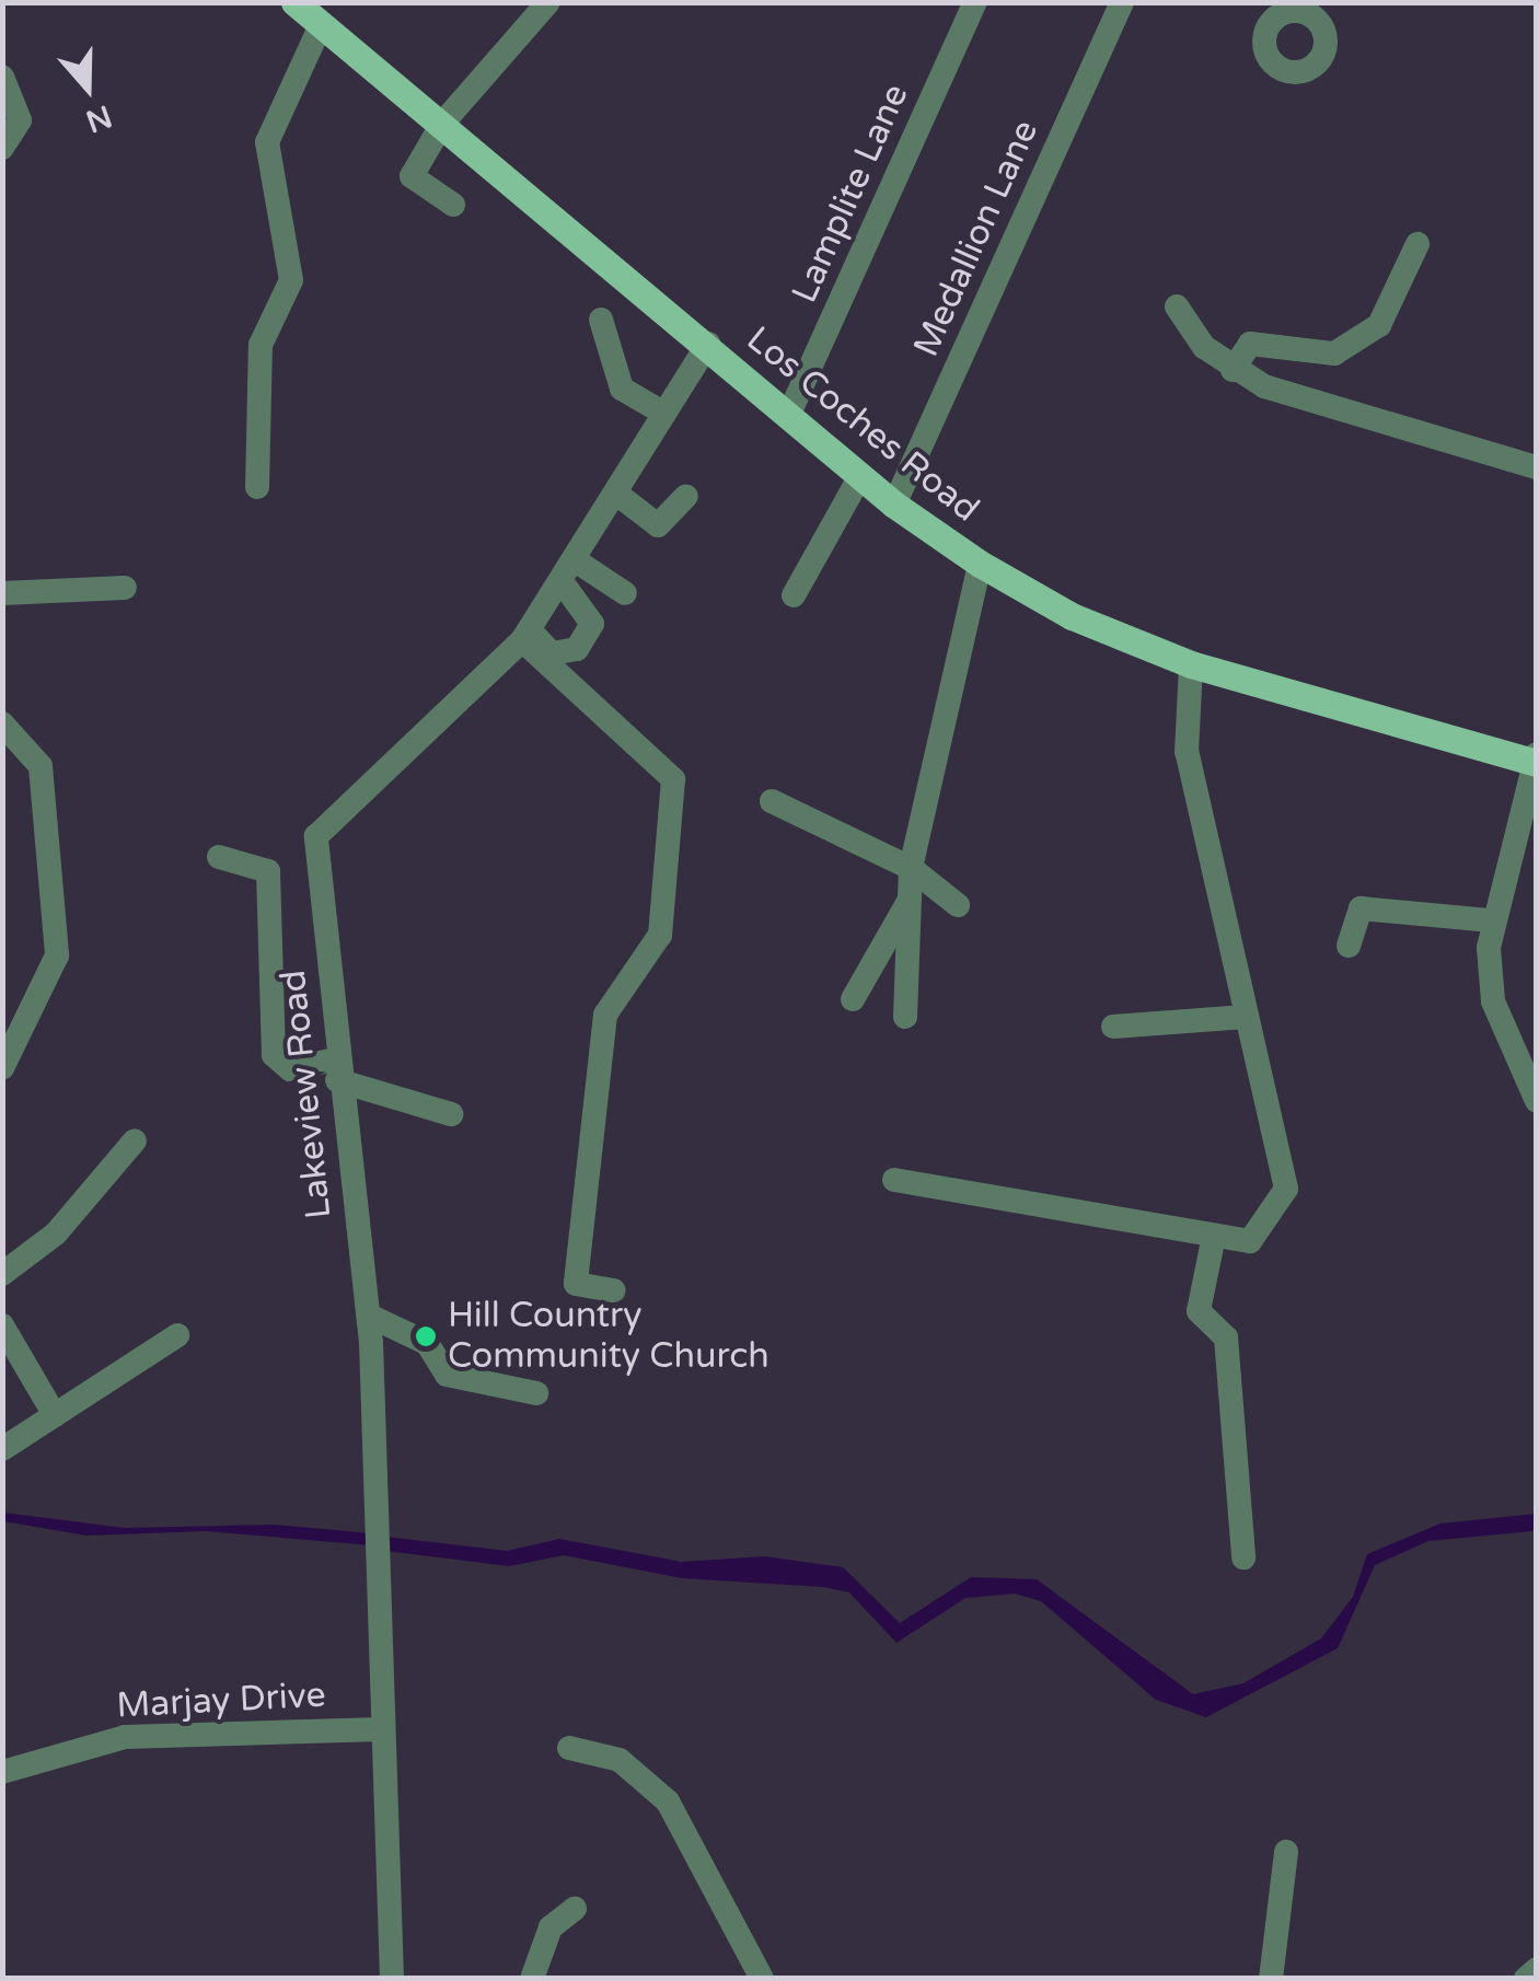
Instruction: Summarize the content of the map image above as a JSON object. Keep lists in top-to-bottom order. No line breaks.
{"streets":{"main road":["Los Coches Road"],"street":["Lamplite Lane","Medallion Lane","Lakeview Road","Marjay Drive"]},"crossings":[["Lamplite Lane","Los Coches Road"],["Medallion Lane","Los Coches Road"],["Los Coches Road","Lakeview Road"],["Lakeview Road","Marjay Drive"]],"places":["Hill Country Community Church"],"north":"bottom"}
